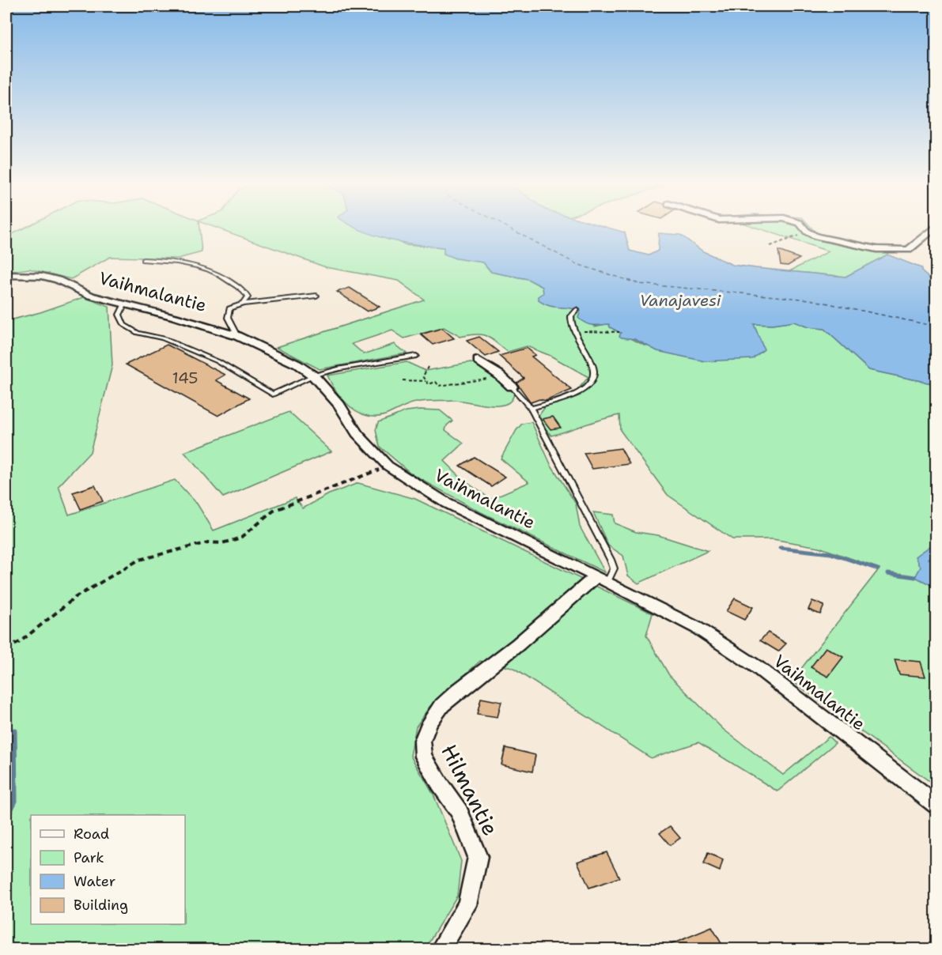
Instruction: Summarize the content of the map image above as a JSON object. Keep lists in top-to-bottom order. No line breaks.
{"streets":{"street":["Vaihmalantie","Hilmantie"]},"crossings":[["Vaihmalantie","Hilmantie"]],"water":["Vanajavesi"],"house_numbers":["145"],"legend":["Road","Park","Water","Building"]}
